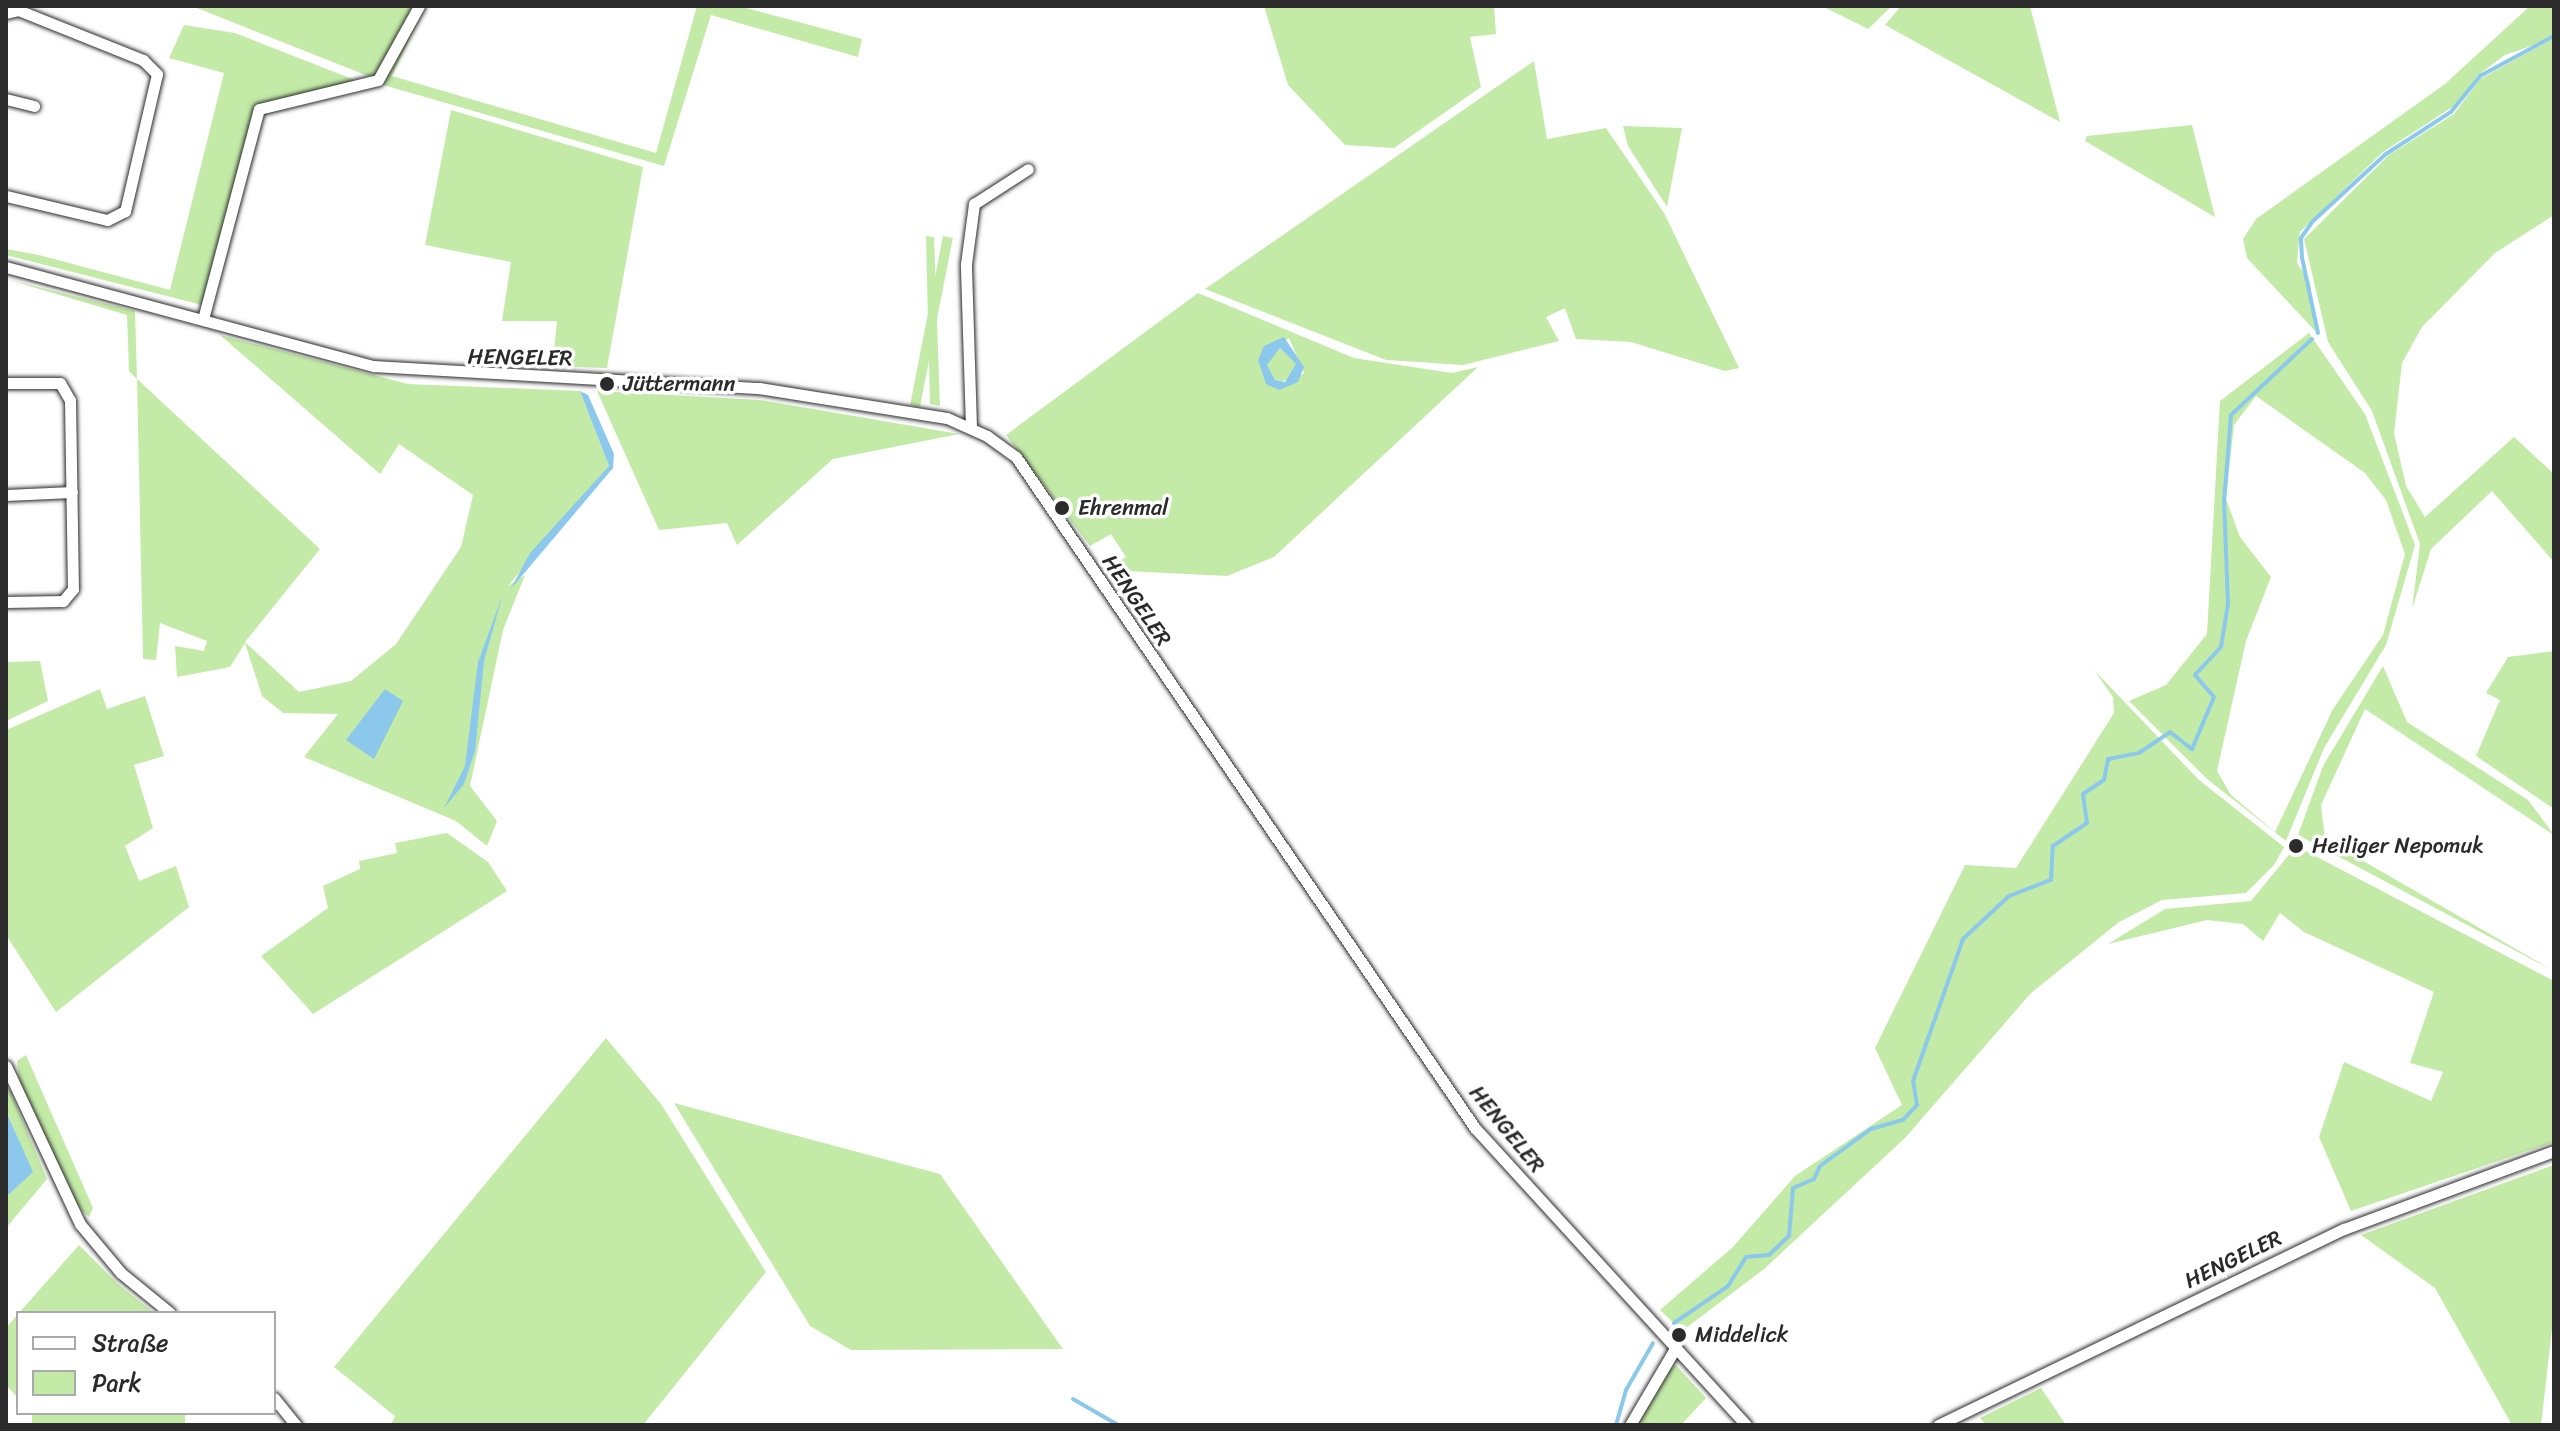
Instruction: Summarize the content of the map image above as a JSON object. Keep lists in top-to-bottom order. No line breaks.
{"streets":{"street":["HENGELER"]},"places":["Jüttermann","Ehrenmal","Heiliger Nepomuk","Middelick"],"legend":["Straße","Park"]}
